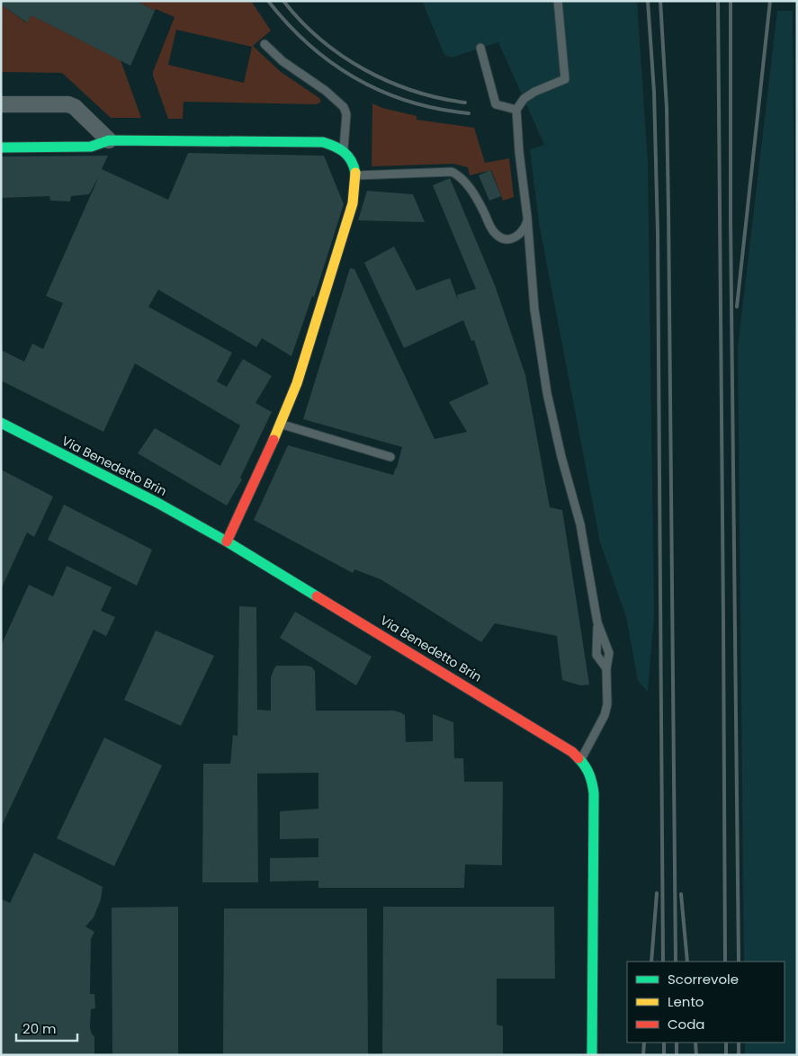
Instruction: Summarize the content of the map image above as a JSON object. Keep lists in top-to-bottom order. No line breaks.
{"streets":{"street":["Via Benedetto Brin"]},"legend":["Scorrevole","Lento","Coda"],"scale_bar":"20 m"}
